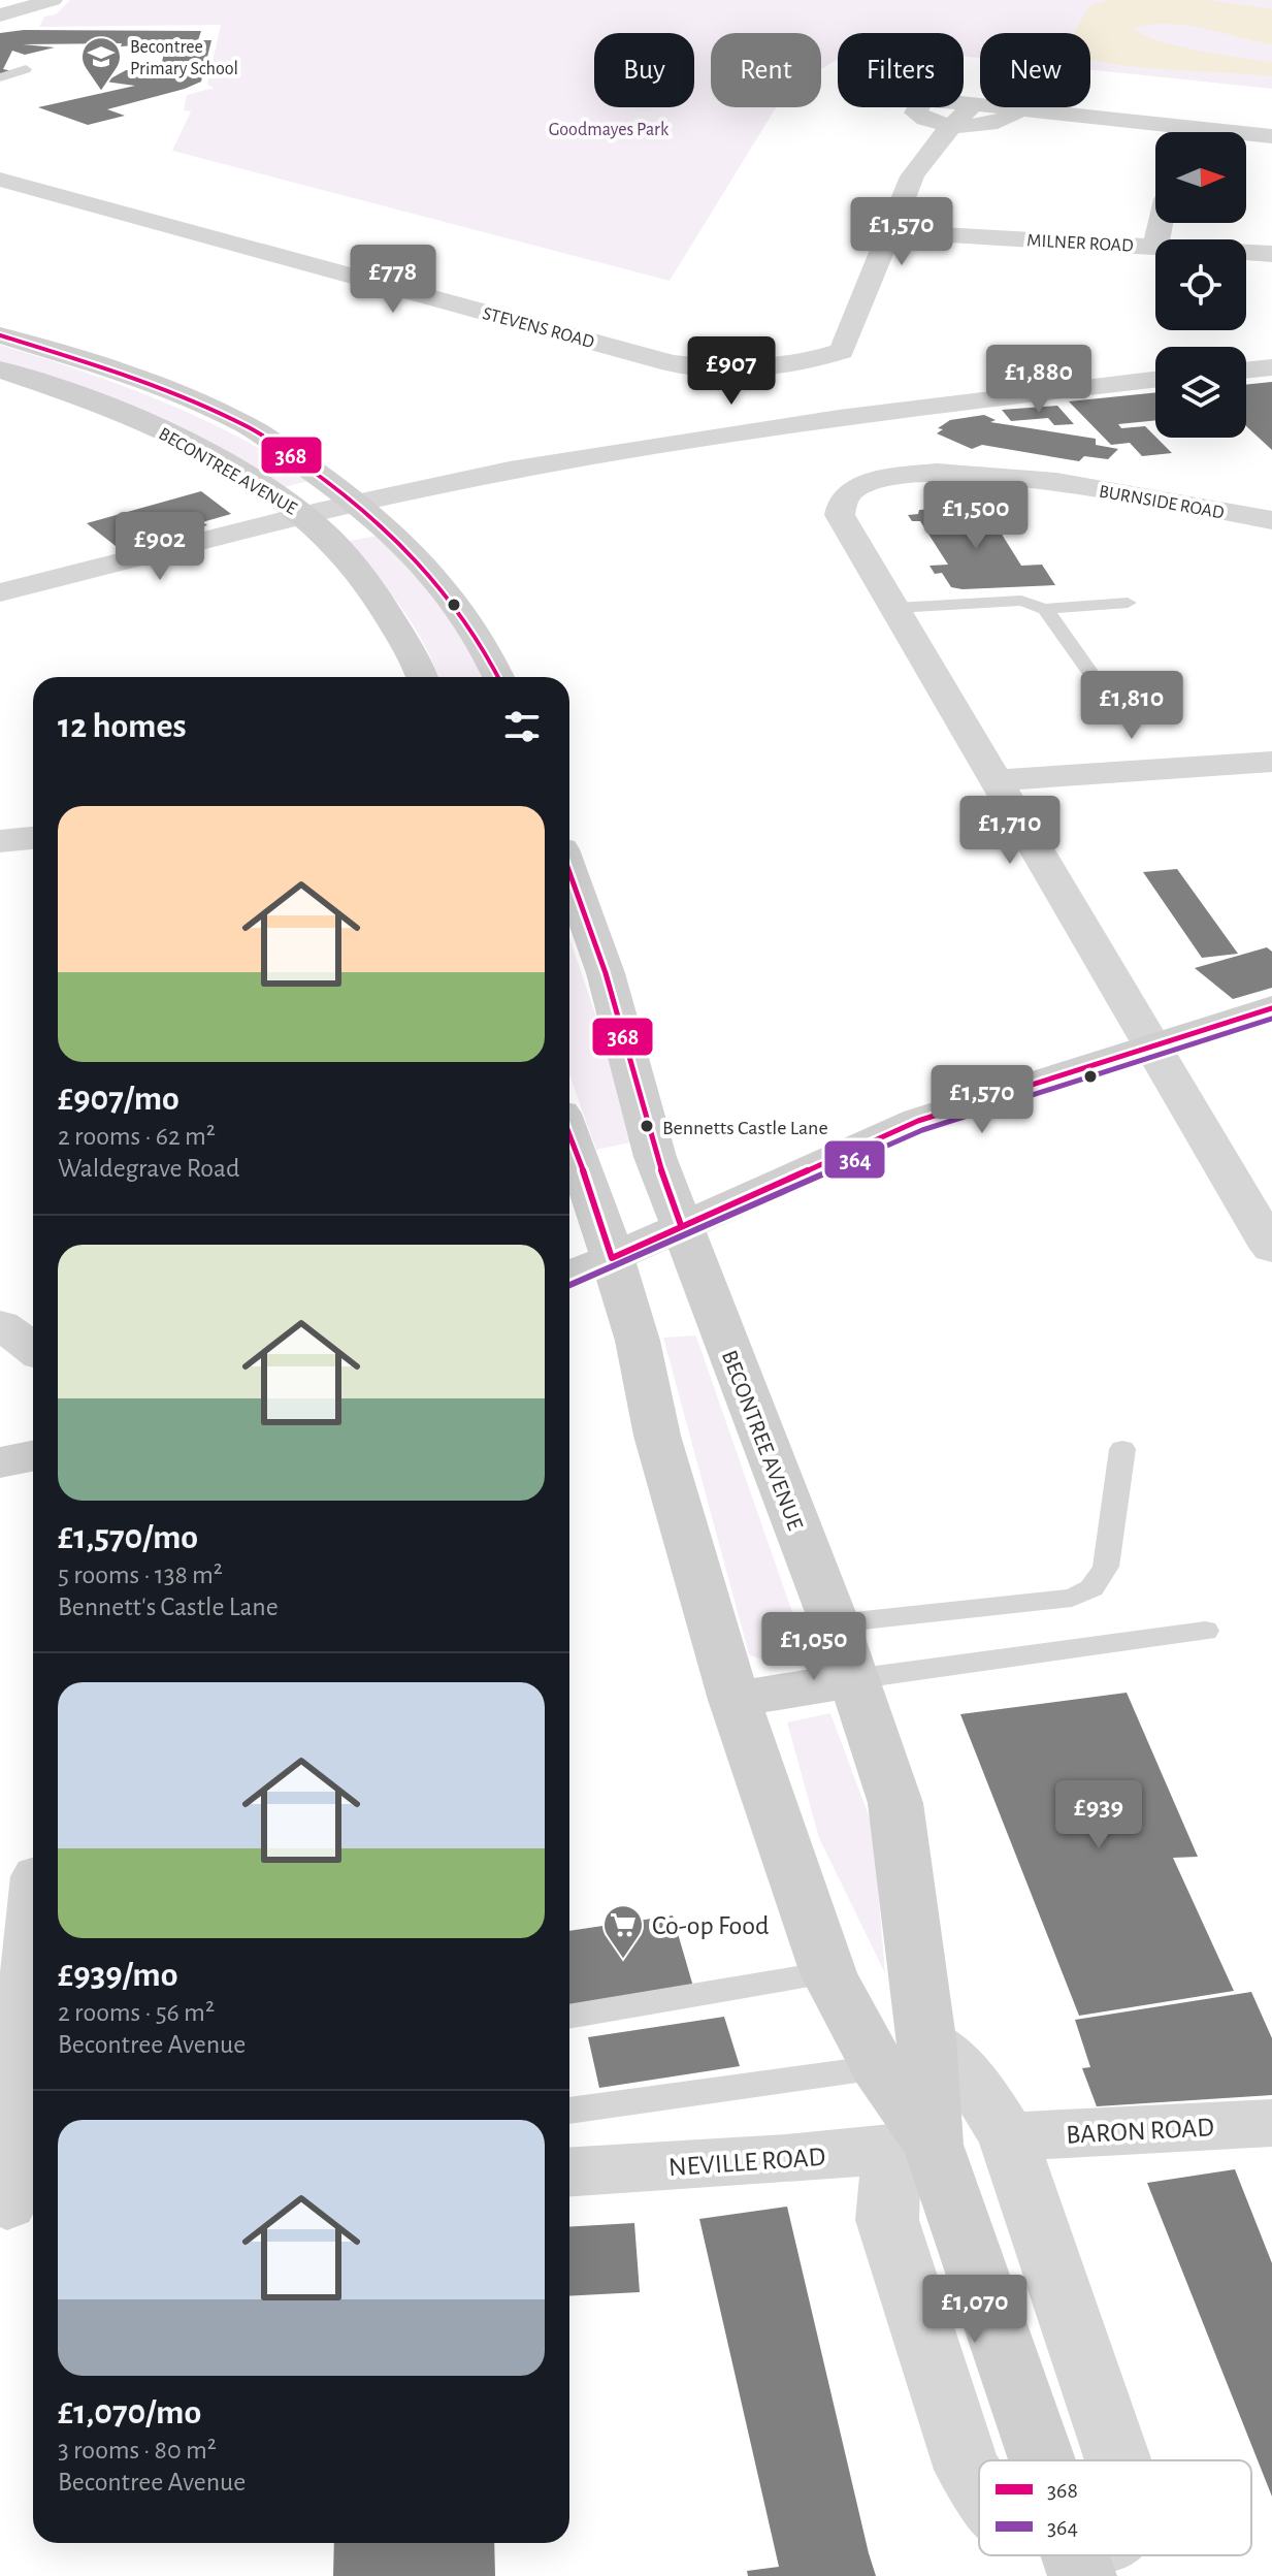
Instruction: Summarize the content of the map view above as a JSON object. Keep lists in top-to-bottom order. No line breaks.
{"streets":{"street":["MILNER ROAD","STEVENS ROAD","BECONTREE AVENUE","BURNSIDE ROAD","BARON ROAD","NEVILLE ROAD"]},"crossings":[["MILNER ROAD","STEVENS ROAD"],["BECONTREE AVENUE","BARON ROAD"],["BECONTREE AVENUE","NEVILLE ROAD"]],"parks":["Goodmayes Park"],"places":{"school or university":["Becontree Primary School"],"other":["Bennetts Castle Lane"],"supermarket":["Co-op Food"]},"lines":["transit line 368","transit line 364"],"legend":["368","364"],"north":"right","page":{"chip":["Buy","Rent","Filters","New"],"price":["£1,570","£778","£907","£1,880","£1,500","£902","£1,810","£1,710","£1,570","£1,050","£939","£1,070"],"heading":"12 homes","list":[{"name":"£907/mo","note":"2 rooms · 62 m² · Waldegrave Road"},{"name":"£1,570/mo","note":"5 rooms · 138 m² · Bennett's Castle Lane"},{"name":"£939/mo","note":"2 rooms · 56 m² · Becontree Avenue"},{"name":"£1,070/mo","note":"3 rooms · 80 m² · Becontree Avenue"}]}}
